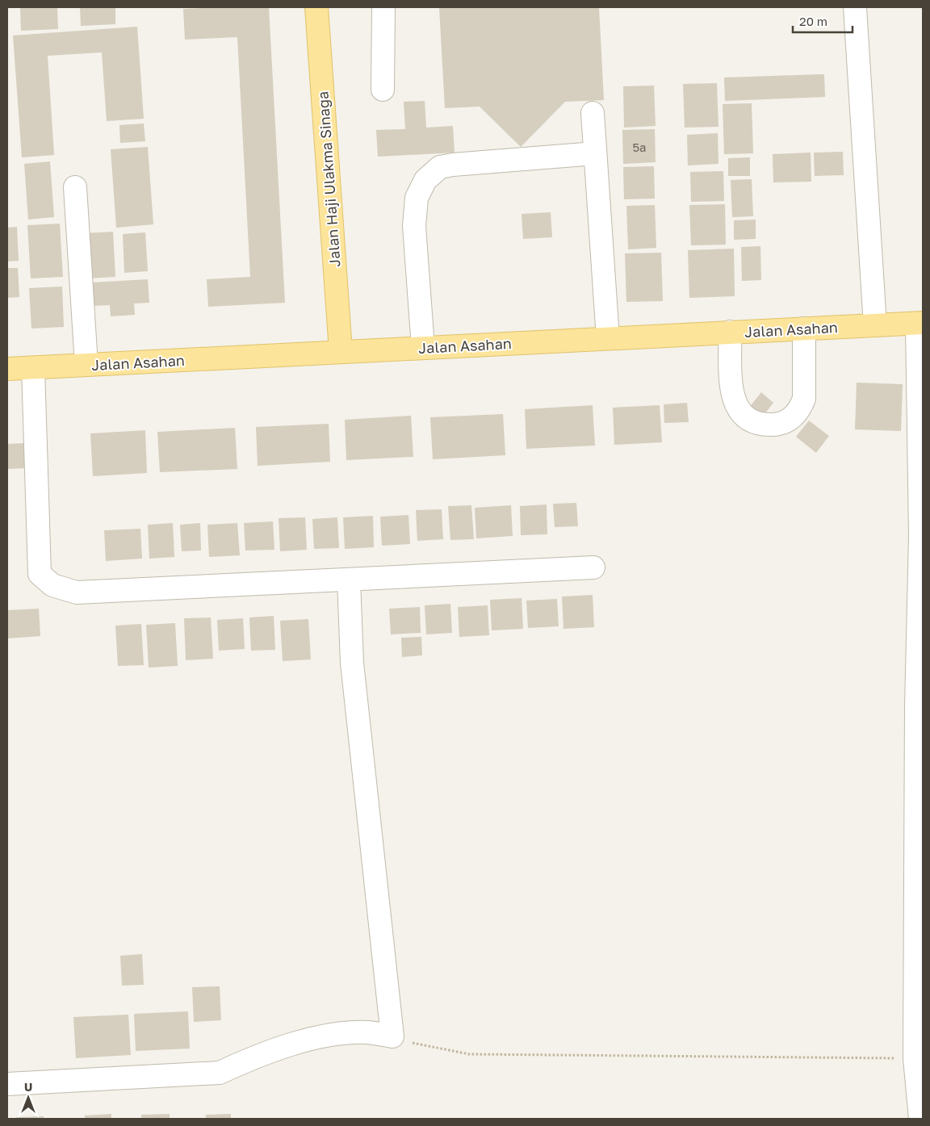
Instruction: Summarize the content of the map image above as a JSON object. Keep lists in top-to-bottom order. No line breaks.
{"streets":{"main road":["Jalan Haji Ulakma Sinaga","Jalan Asahan"]},"crossings":[["Jalan Haji Ulakma Sinaga","Jalan Asahan"]],"house_numbers":["5a"],"scale_bar":"20 m","north":"top"}
